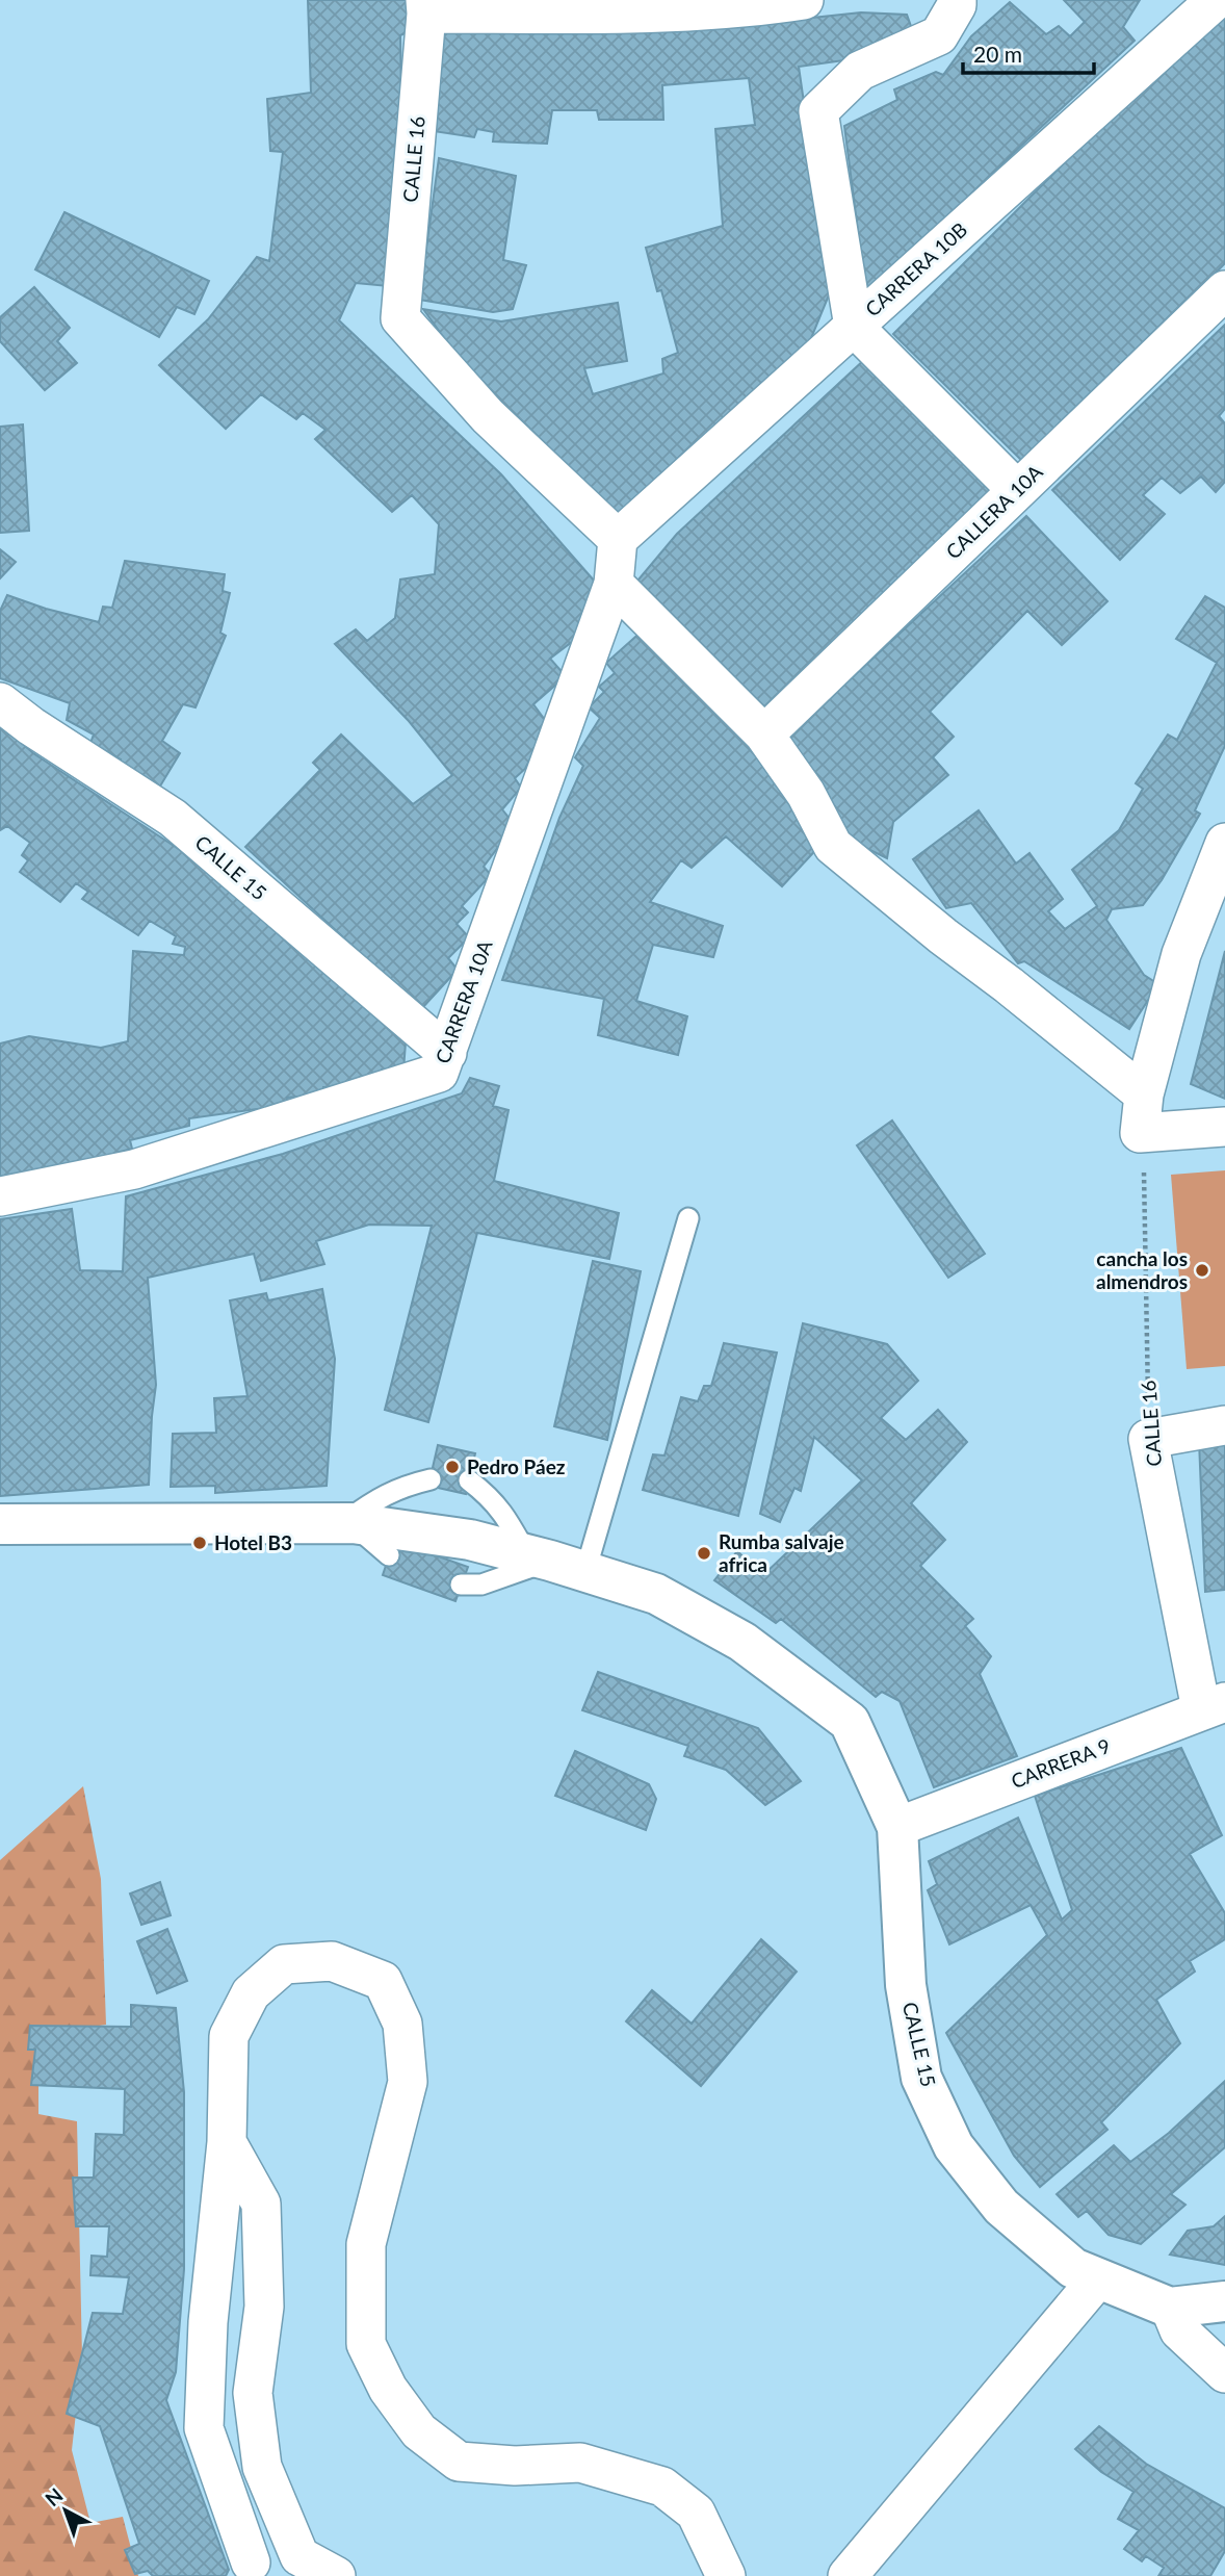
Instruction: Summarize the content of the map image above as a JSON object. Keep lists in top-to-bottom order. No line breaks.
{"streets":{"street":["CALLE 16","CARRERA 10B","CALLERA 10A","CALLE 15","CARRERA 10A","CARRERA 9"]},"crossings":[["CALLE 16","CARRERA 10B"],["CALLE 16","CARRERA 10A"],["CALLE 16","CARRERA 9"],["CARRERA 10B","CARRERA 10A"],["CALLE 15","CARRERA 10A"],["CALLE 15","CARRERA 9"]],"places":["cancha los almendros","Pedro Páez","Hotel B3","Rumba salvaje africa"],"scale_bar":"20 m","north":"top left"}
